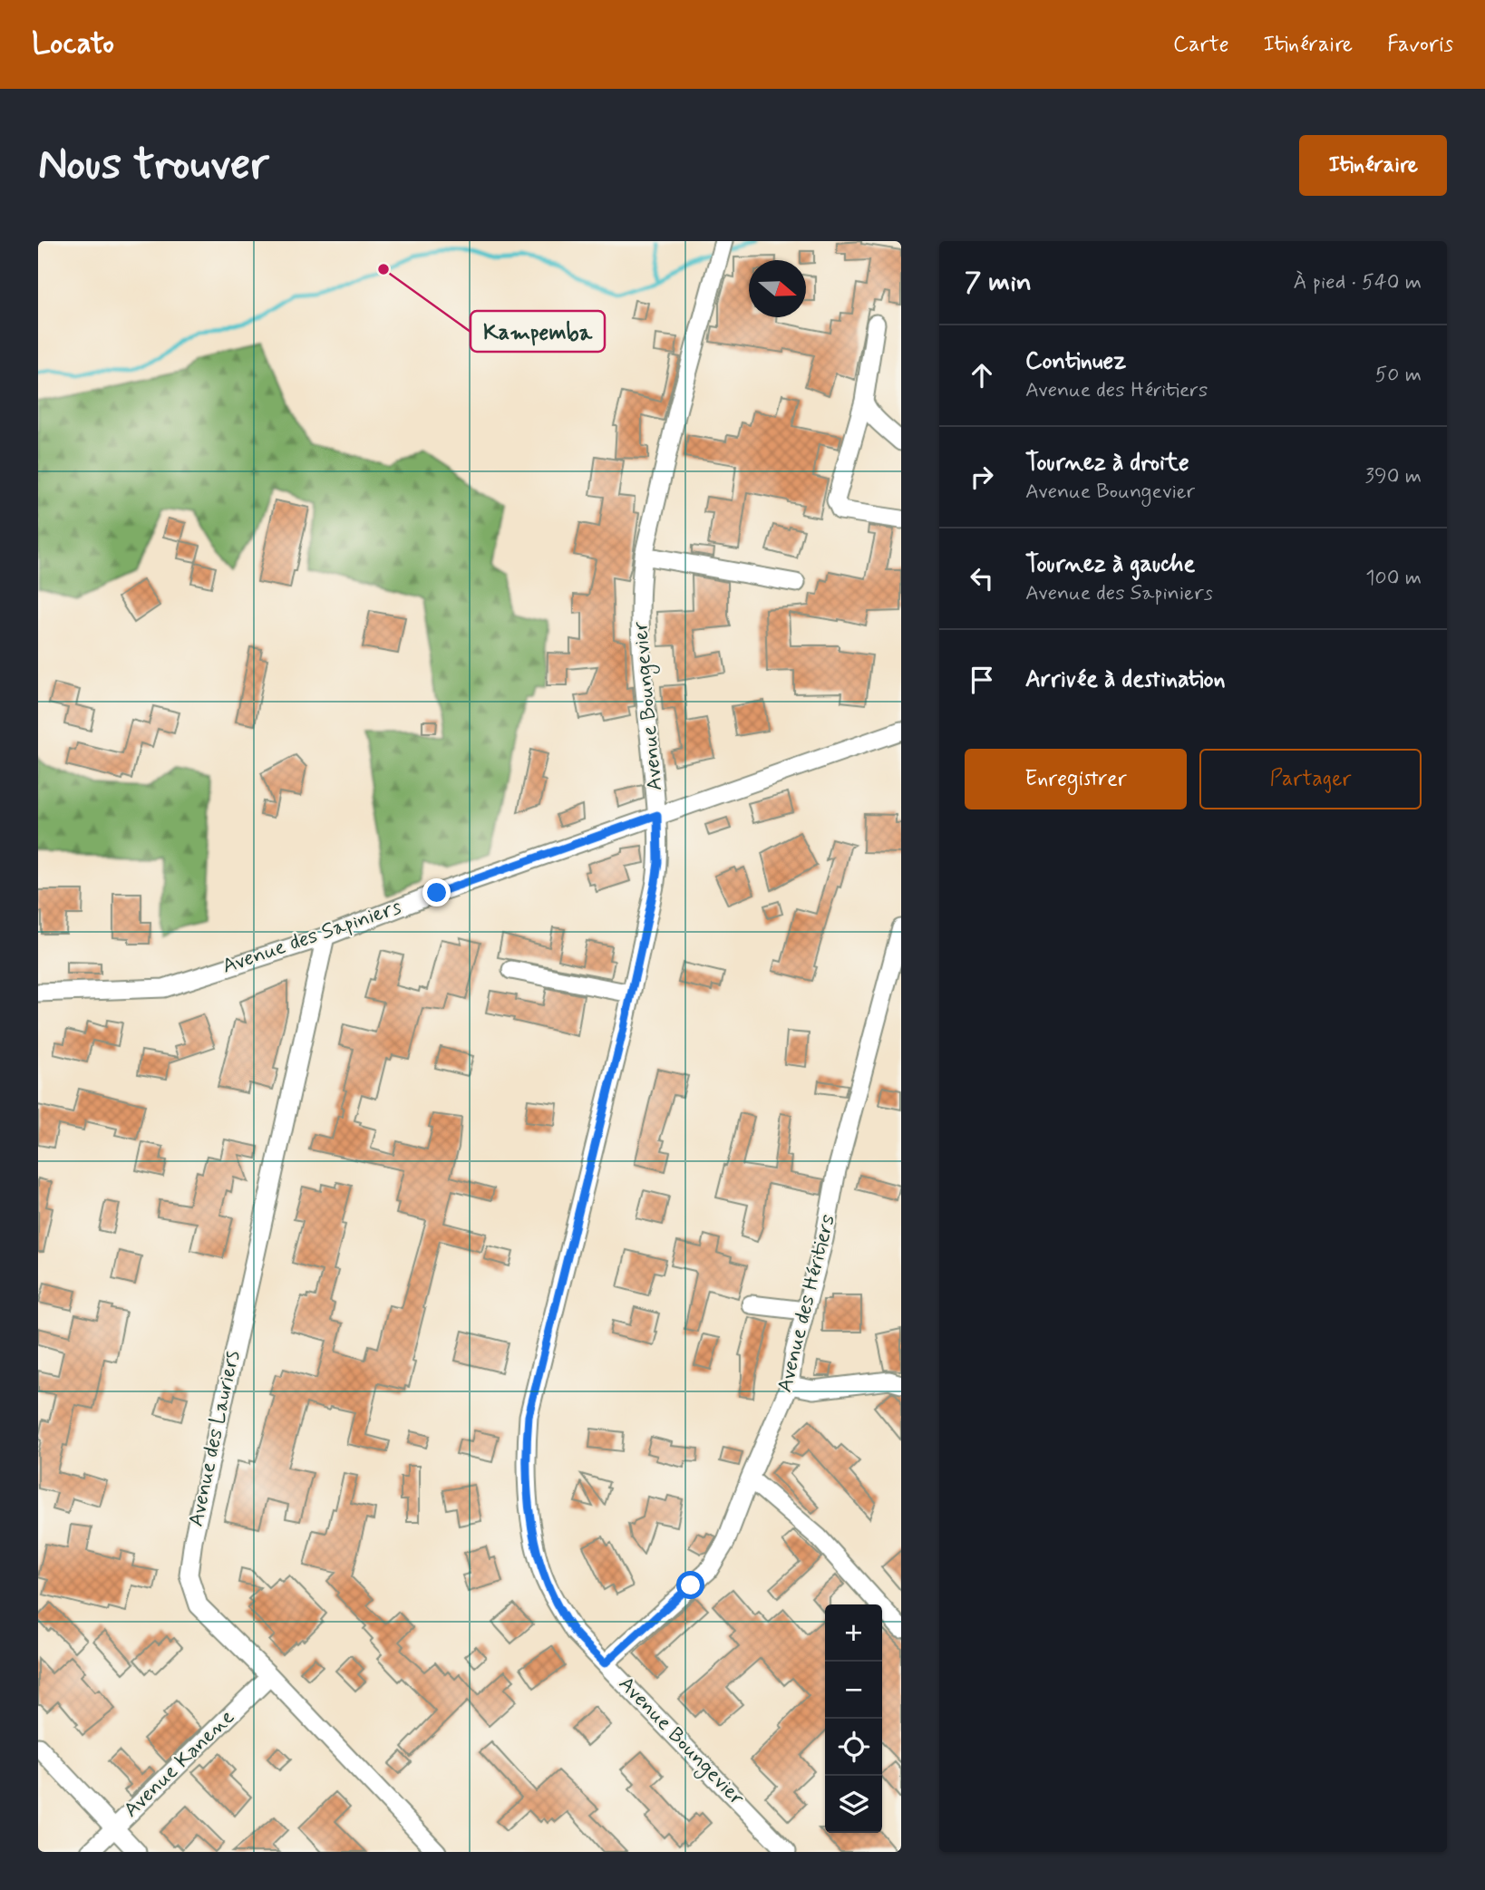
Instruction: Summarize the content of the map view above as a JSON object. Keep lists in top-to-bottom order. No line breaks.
{"streets":{"street":["Avenue Boungevier","Avenue des Sapiniers","Avenue des Héritiers","Avenue des Lauriers","Avenue Kanene"]},"crossings":[["Avenue Boungevier","Avenue des Sapiniers"],["Avenue Boungevier","Avenue des Héritiers"],["Avenue des Sapiniers","Avenue des Lauriers"],["Avenue des Lauriers","Avenue Kanene"]],"places":["Kampemba"],"north":"right","page":{"header":"Locato","nav":["Carte","Itinéraire","Favoris"],"buttons":["Itinéraire",["Enregistrer","Partager"]],"title":"Nous trouver","heading":["7 min","À pied · 540 m"],"list":[["Continuez","Avenue des Héritiers","50 m"],["Tournez à droite","Avenue Boungevier","390 m"],["Tournez à gauche","Avenue des Sapiniers","100 m"],"Arrivée à destination"],"map_buttons":["+","−"]}}
